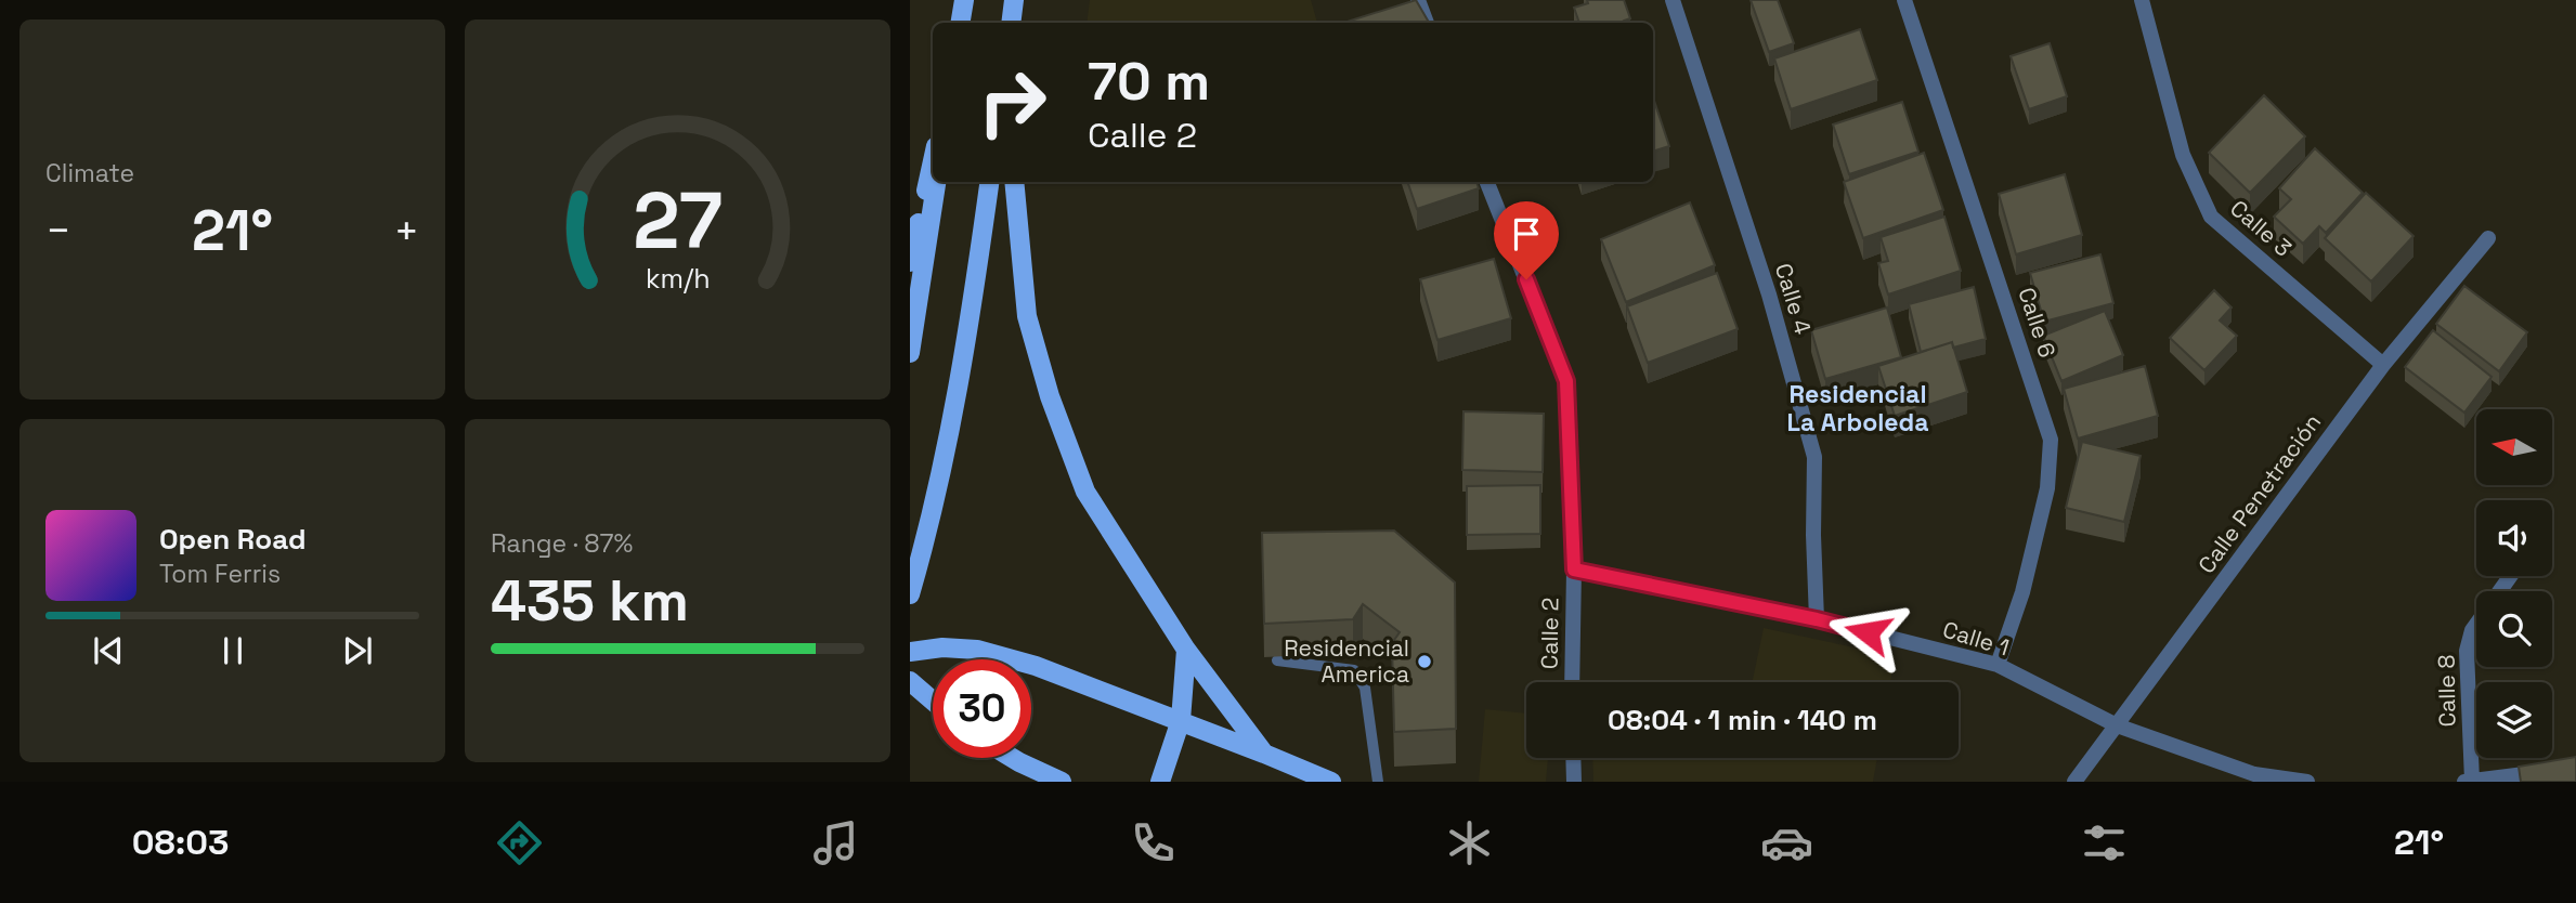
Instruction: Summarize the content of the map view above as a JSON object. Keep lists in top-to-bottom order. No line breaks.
{"streets":{"street":["Calle 3","Calle 4","Calle 6","Calle Penetración","Calle 2","Calle 1","Calle 8"]},"crossings":[["Calle 3","Calle Penetración"],["Calle 4","Calle 1"],["Calle 6","Calle 1"],["Calle Penetración","Calle 1"],["Calle 2","Calle 1"]],"districts":["Residencial La Arboleda"],"places":["Residencial America"],"north":"left","page":{"tile":["Climate",["Range · 87%","435 km"]],"turn":["70 m","Calle 2"],"heat":["−","21°","+"],"song":["Open Road","Tom Ferris"],"limit":"30","trip":"08:04 · 1 min · 140 m","tabs":["08:03","21°"],"gauge":["27","km/h"]}}
